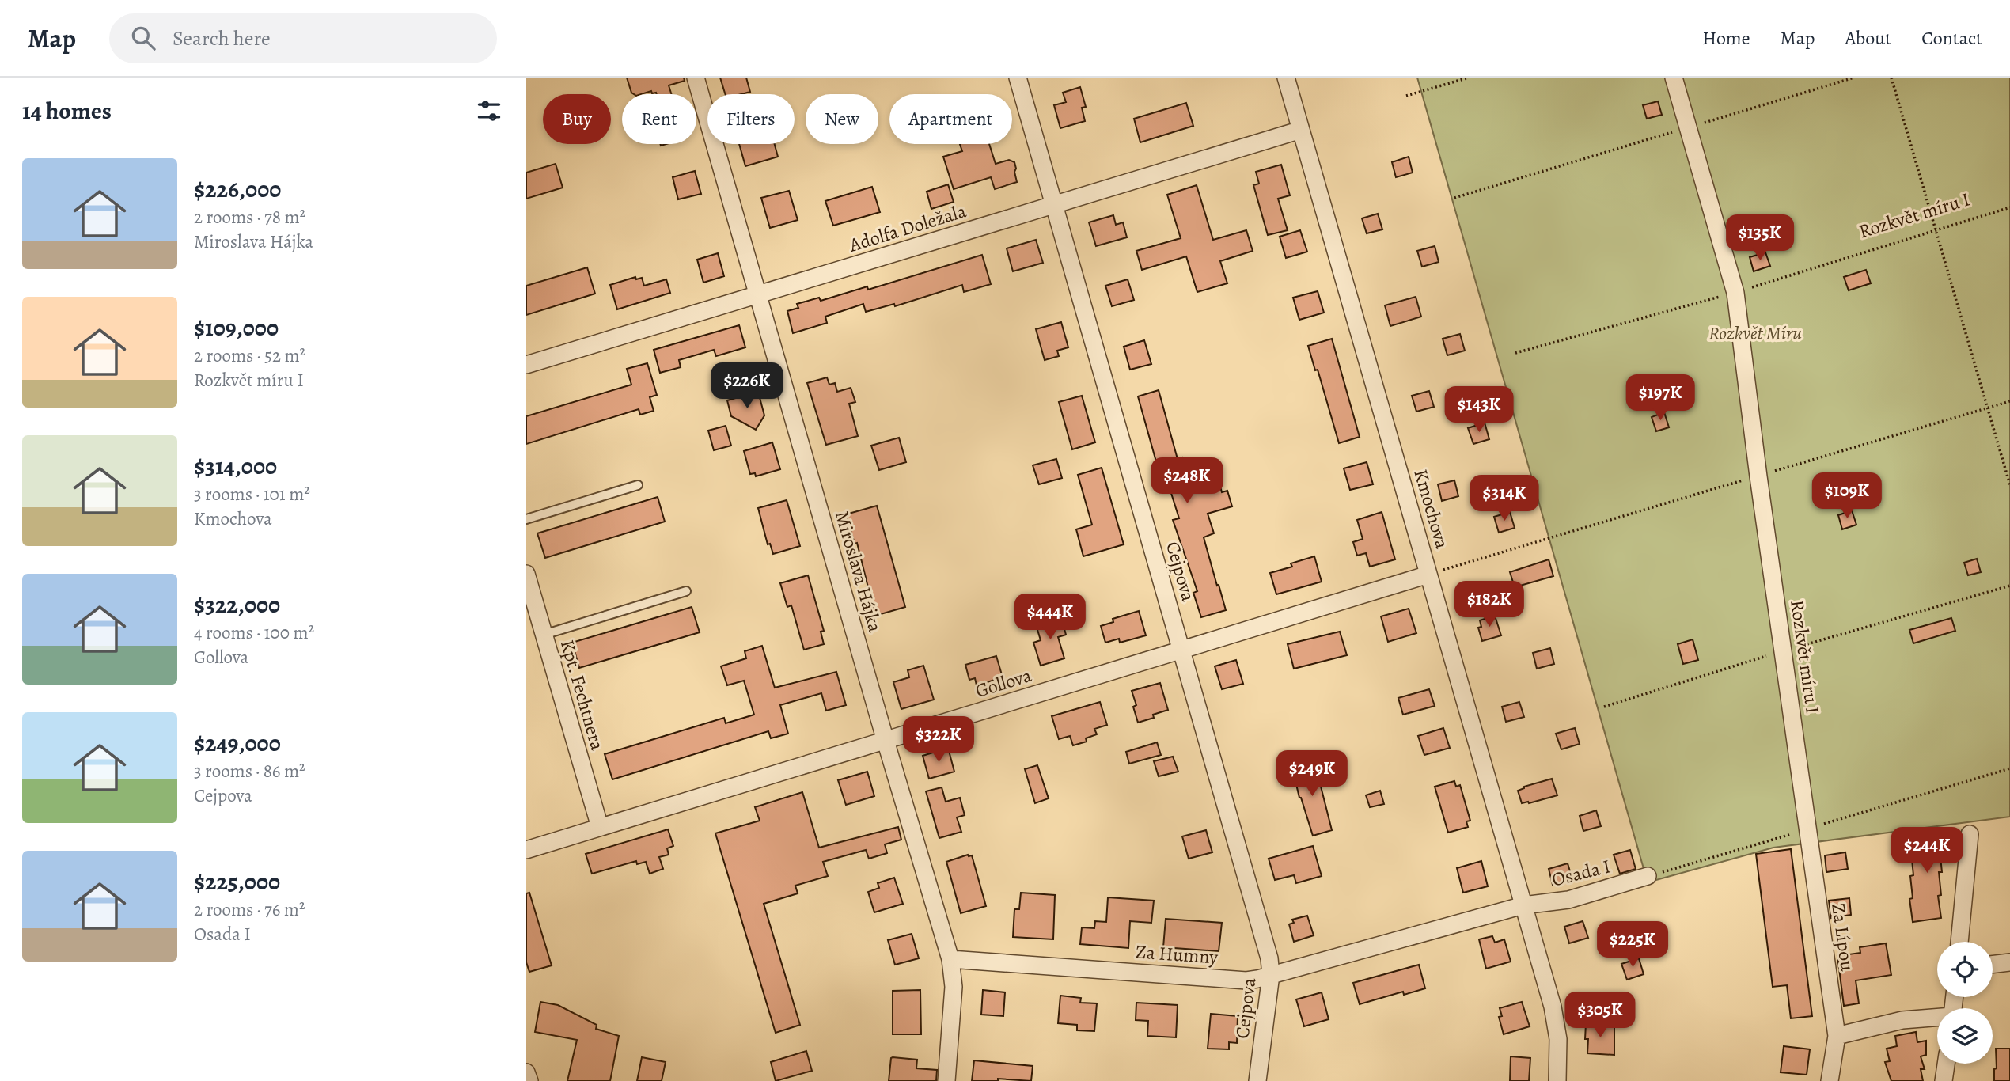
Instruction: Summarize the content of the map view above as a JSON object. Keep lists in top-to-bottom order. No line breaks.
{"streets":{"street":["Rozkvět míru I","Adolfa Doležala","Kmochova","Miroslava Hájka","Cejpova","Gollova","Kpt. Fechtnera","Osada I","Za Lípou","Za Humny"]},"crossings":[["Rozkvět míru I","Za Lípou"],["Adolfa Doležala","Kmochova"],["Adolfa Doležala","Miroslava Hájka"],["Adolfa Doležala","Cejpova"],["Kmochova","Gollova"],["Kmochova","Osada I"],["Kmochova","Za Humny"],["Miroslava Hájka","Gollova"],["Miroslava Hájka","Za Humny"],["Cejpova","Gollova"],["Cejpova","Za Humny"],["Gollova","Kpt. Fechtnera"],["Osada I","Za Humny"]],"parks":["Rozkvět Míru"],"page":{"header":"Map","search":"Search here","nav":["Home","Map","About","Contact"],"heading":"14 homes","chip":["Buy","Rent","Filters","New","Apartment"],"list":[{"name":"$226,000","note":"2 rooms · 78 m² · Miroslava Hájka"},{"name":"$109,000","note":"2 rooms · 52 m² · Rozkvět míru I"},{"name":"$314,000","note":"3 rooms · 101 m² · Kmochova"},{"name":"$322,000","note":"4 rooms · 100 m² · Gollova"},{"name":"$249,000","note":"3 rooms · 86 m² · Cejpova"},{"name":"$225,000","note":"2 rooms · 76 m² · Osada I"}],"price":["$135K","$226K","$197K","$143K","$248K","$109K","$314K","$182K","$444K","$322K","$249K","$244K","$225K","$305K"]}}
